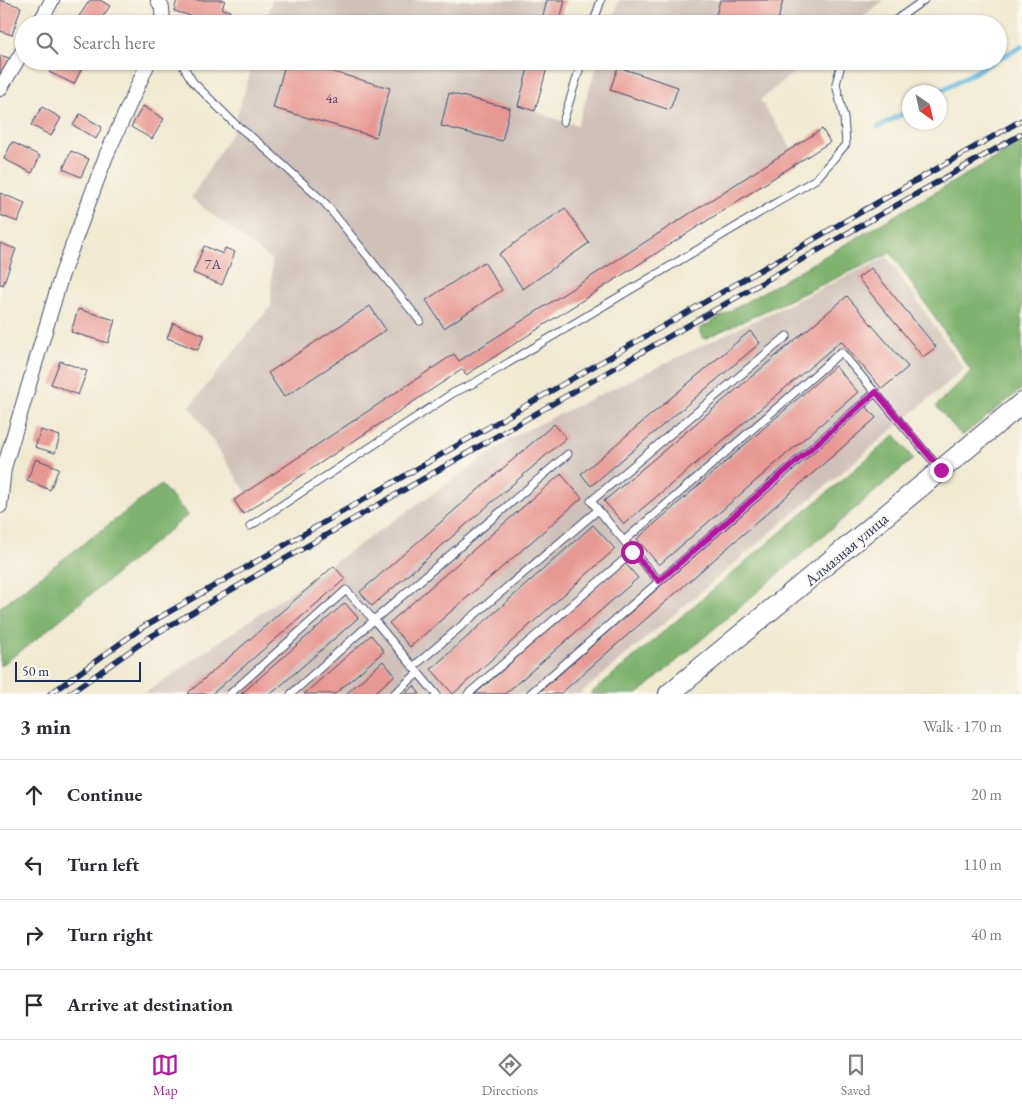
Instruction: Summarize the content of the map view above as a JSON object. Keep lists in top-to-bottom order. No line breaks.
{"streets":{"street":["Алмазная улица"]},"house_numbers":["4а","7А"],"scale_bar":"50 m","north":"bottom right","page":{"search":"Search here","scale":"50 m","heading":["3 min","Walk · 170 m"],"list":[["Continue","20 m"],["Turn left","110 m"],["Turn right","40 m"],"Arrive at destination"],"nav":["Map","Directions","Saved"]}}
